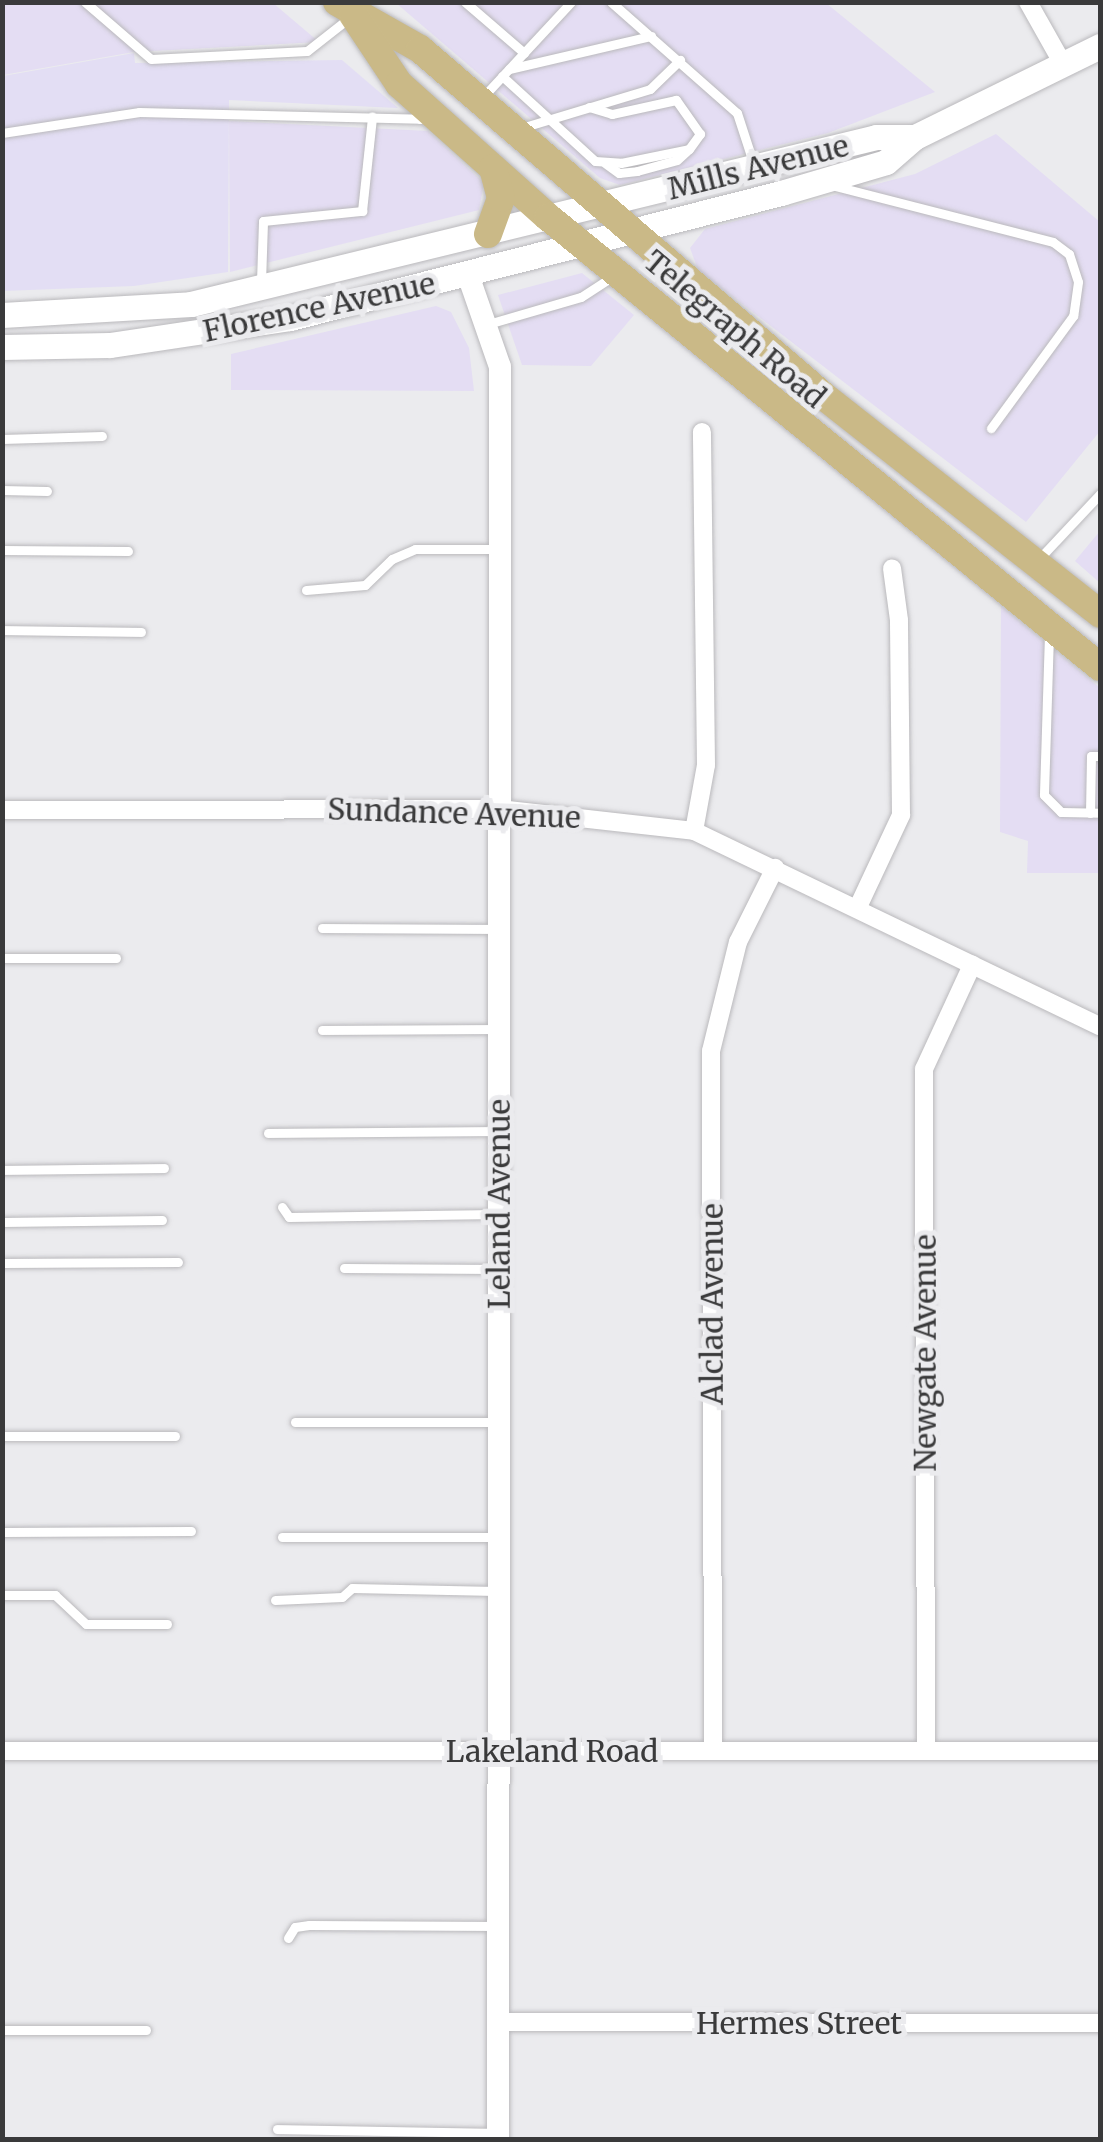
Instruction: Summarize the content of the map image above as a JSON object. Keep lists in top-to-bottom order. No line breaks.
{"streets":{"main road":["Mills Avenue","Florence Avenue","Telegraph Road"],"street":["Sundance Avenue","Leland Avenue","Alclad Avenue","Newgate Avenue","Lakeland Road","Hermes Street"]},"crossings":[["Mills Avenue","Florence Avenue"],["Mills Avenue","Telegraph Road"],["Florence Avenue","Telegraph Road"],["Florence Avenue","Leland Avenue"],["Sundance Avenue","Leland Avenue"],["Sundance Avenue","Alclad Avenue"],["Sundance Avenue","Newgate Avenue"],["Leland Avenue","Lakeland Road"],["Leland Avenue","Hermes Street"],["Alclad Avenue","Lakeland Road"],["Newgate Avenue","Lakeland Road"]]}
